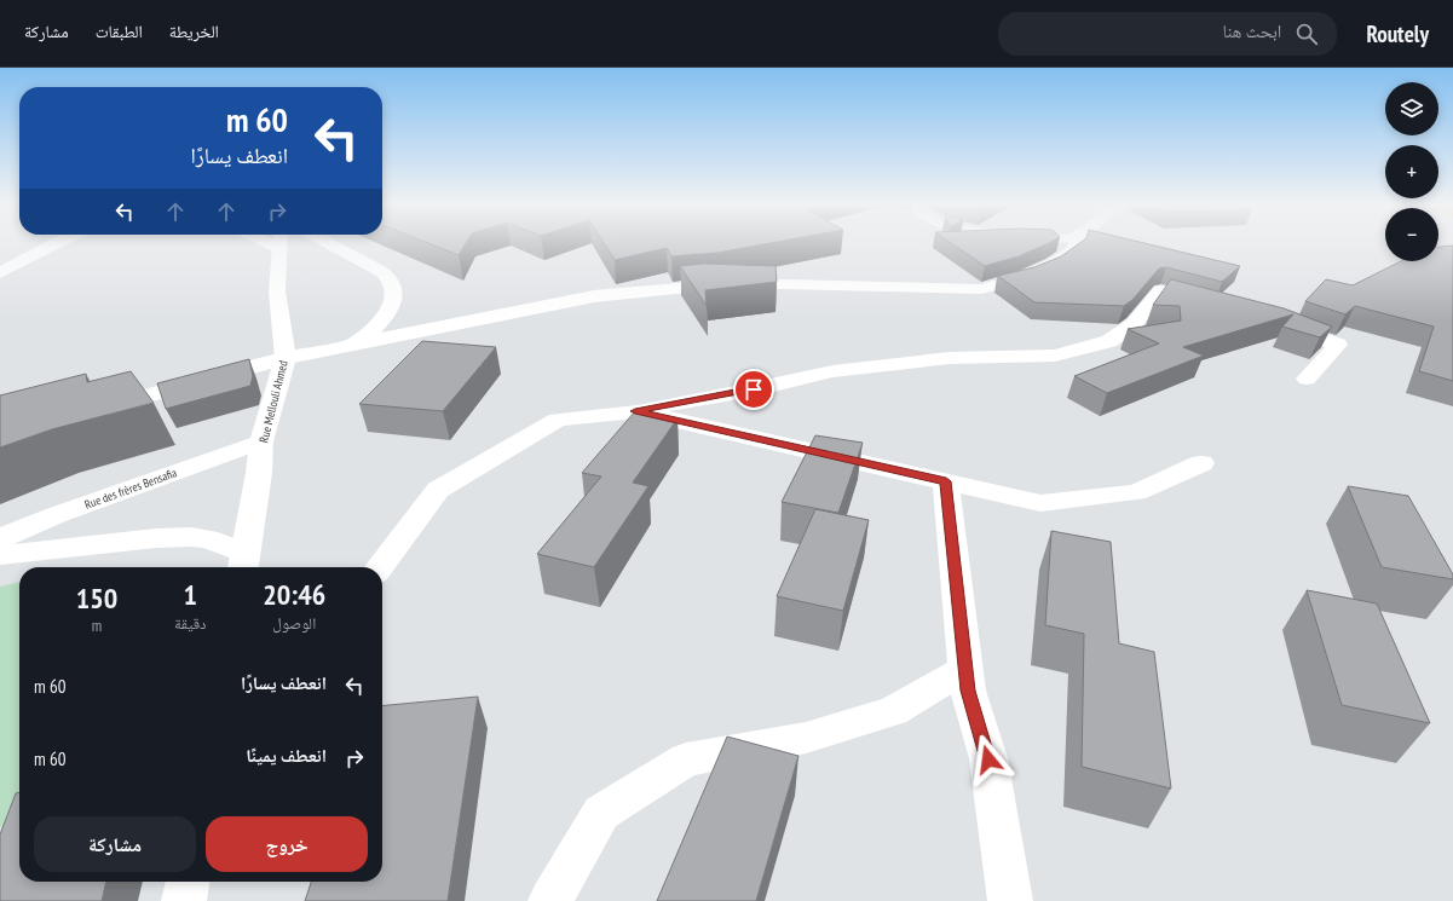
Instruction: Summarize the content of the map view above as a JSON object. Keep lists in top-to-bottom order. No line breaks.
{"streets":{"street":["Rue Mellouli Ahmed","Rue des frères Bensafia"]},"crossings":[["Rue Mellouli Ahmed","Rue des frères Bensafia"]],"page":{"header":"Routely","search":"ابحث هنا","nav":["الخريطة","الطبقات","مشاركة"],"map_buttons":["+","−"],"turn":["60 m","انعطف يسارًا"],"eta":["20:46","الوصول","1","دقيقة","150","m"],"list":[{"name":"انعطف يسارًا","value":"60 m"},{"name":"انعطف يمينًا","value":"60 m"}],"buttons":["خروج","مشاركة"]}}
